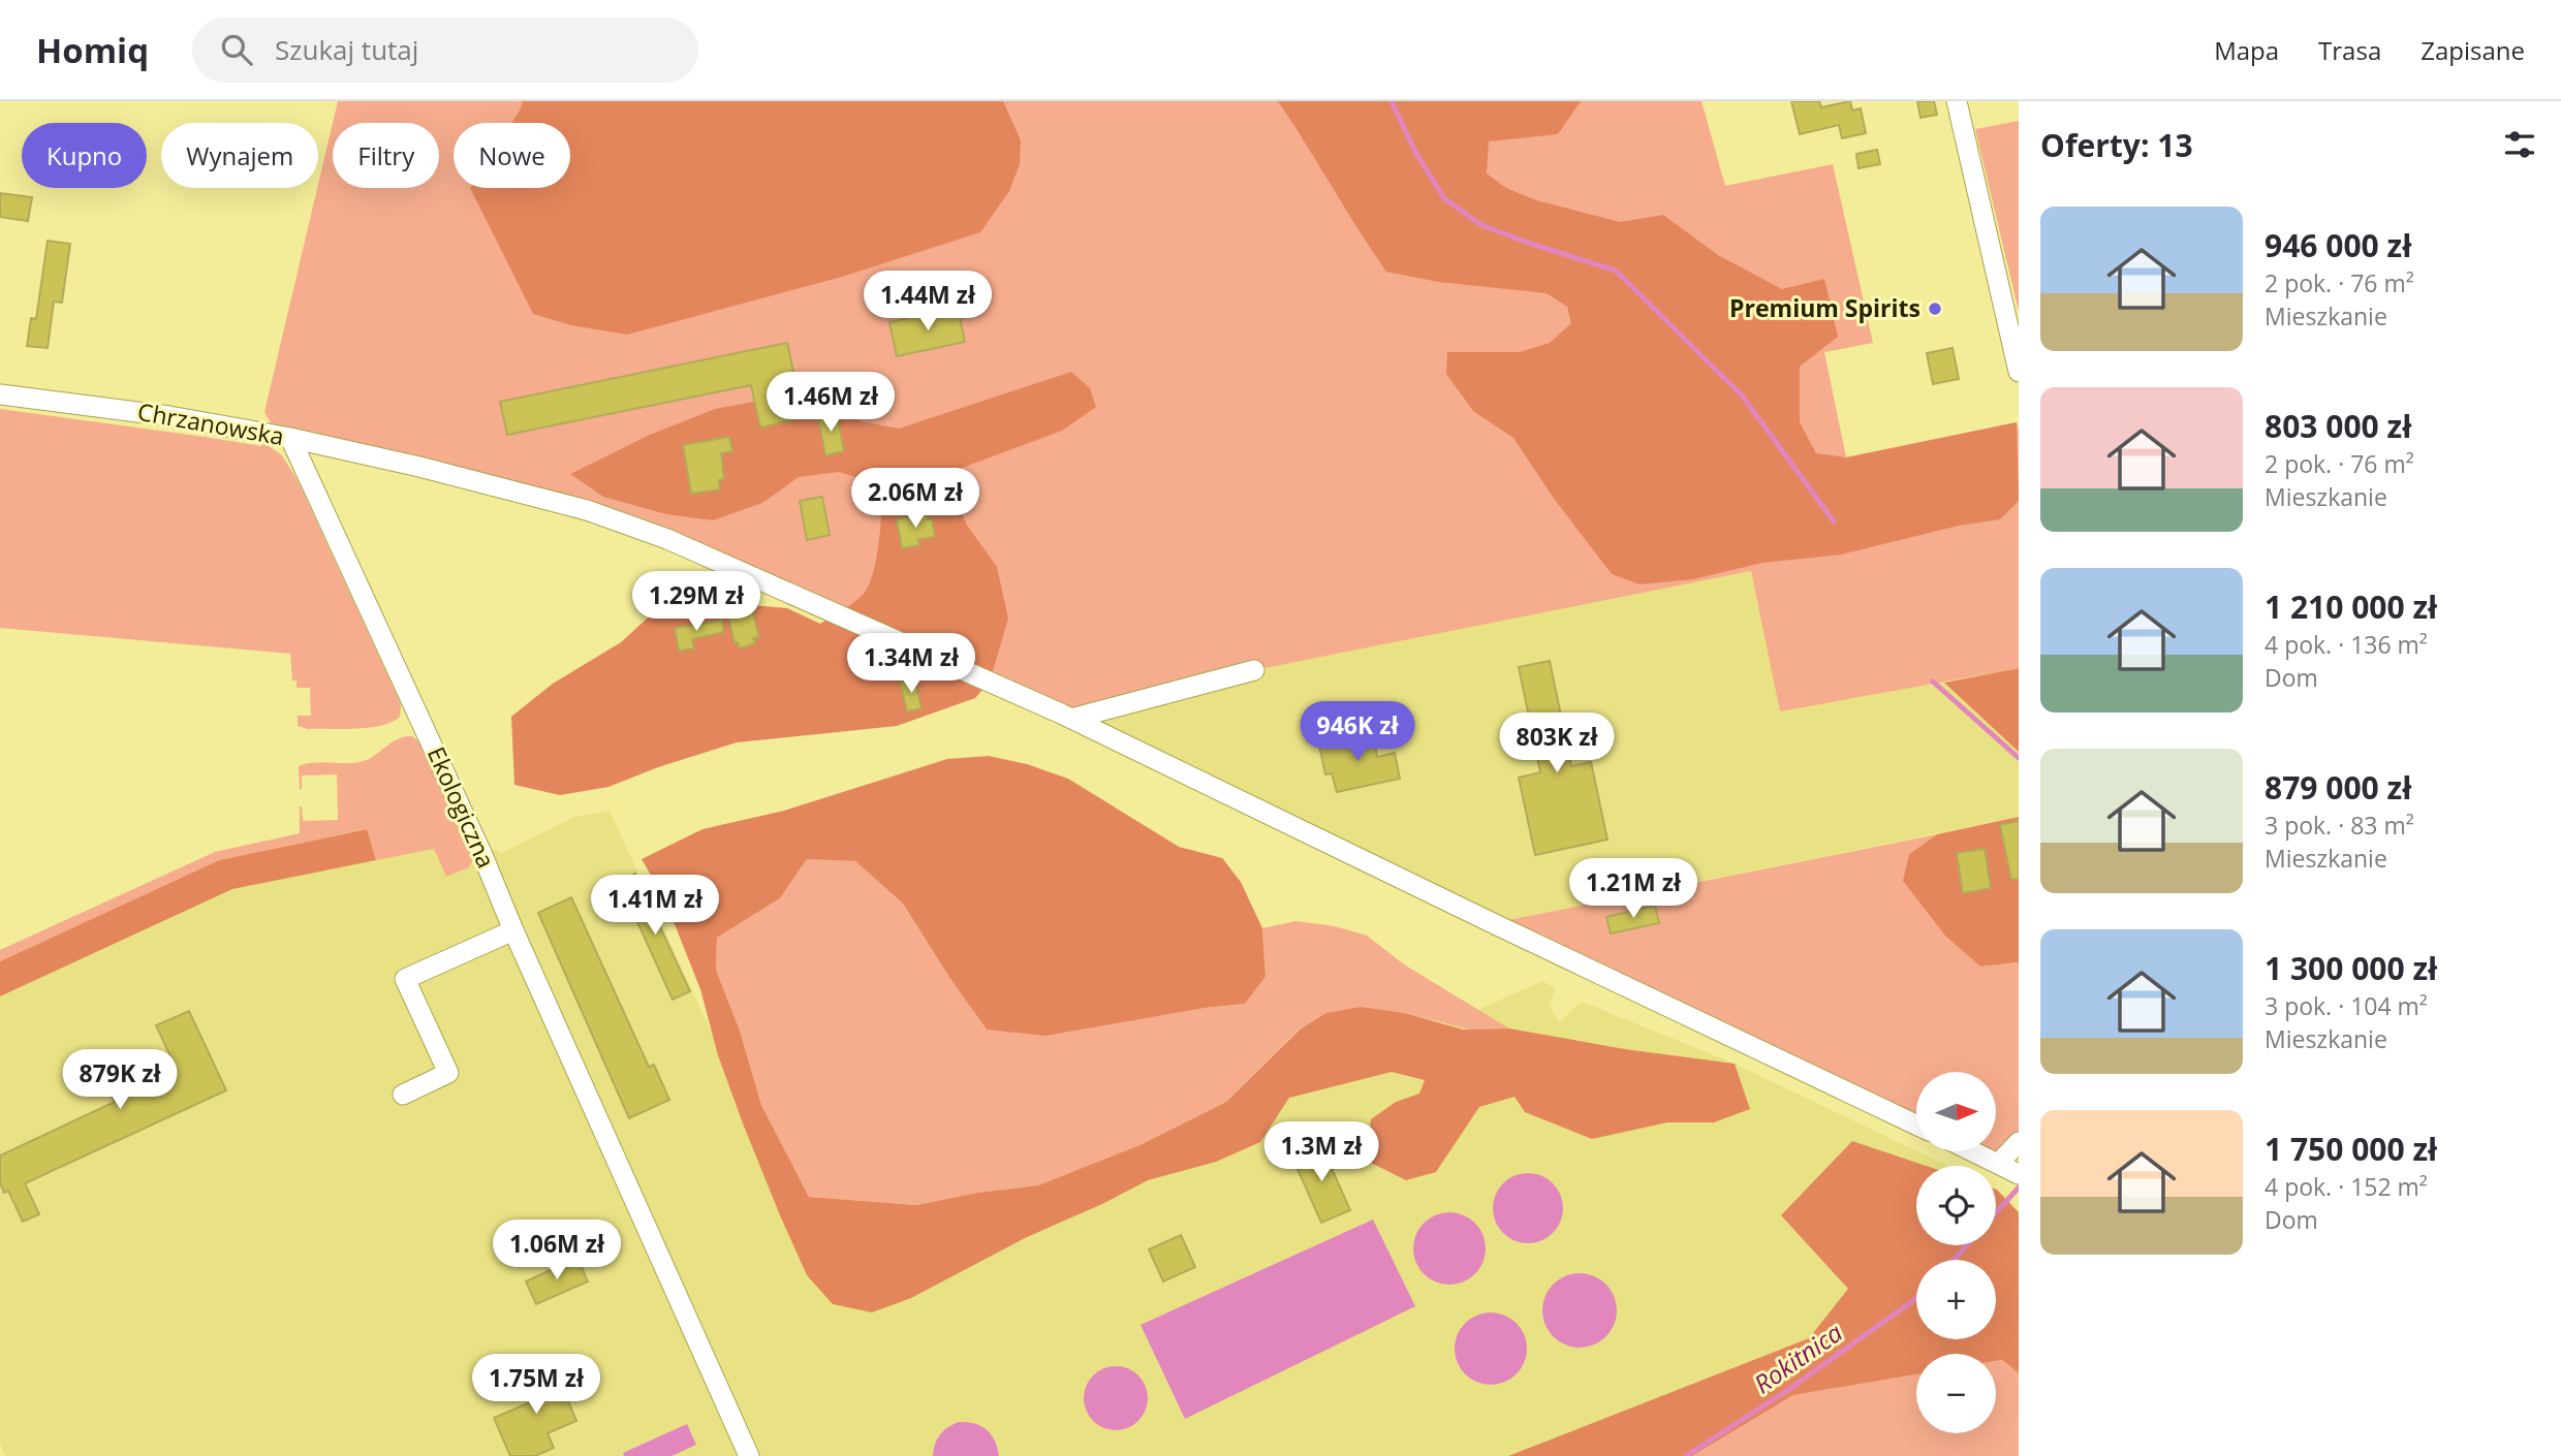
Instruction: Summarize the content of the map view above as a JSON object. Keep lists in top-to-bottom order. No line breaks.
{"streets":{"street":["Chrzanowska","Ekologiczna"]},"crossings":[["Chrzanowska","Ekologiczna"]],"water":["Rokitnica"],"places":["Premium Spirits"],"north":"right","page":{"header":"Homiq","search":"Szukaj tutaj","nav":["Mapa","Trasa","Zapisane"],"heading":"Oferty: 13","chip":["Kupno","Wynajem","Filtry","Nowe"],"list":[{"name":"946 000 zł","note":"2 pok. · 76 m² · Mieszkanie"},{"name":"803 000 zł","note":"2 pok. · 76 m² · Mieszkanie"},{"name":"1 210 000 zł","note":"4 pok. · 136 m² · Dom"},{"name":"879 000 zł","note":"3 pok. · 83 m² · Mieszkanie"},{"name":"1 300 000 zł","note":"3 pok. · 104 m² · Mieszkanie"},{"name":"1 750 000 zł","note":"4 pok. · 152 m² · Dom"}],"price":["1.44M zł","1.46M zł","2.06M zł","1.29M zł","1.34M zł","946K zł","803K zł","1.21M zł","1.41M zł","879K zł","1.3M zł","1.06M zł","1.75M zł"],"map_buttons":["+","−"]}}
